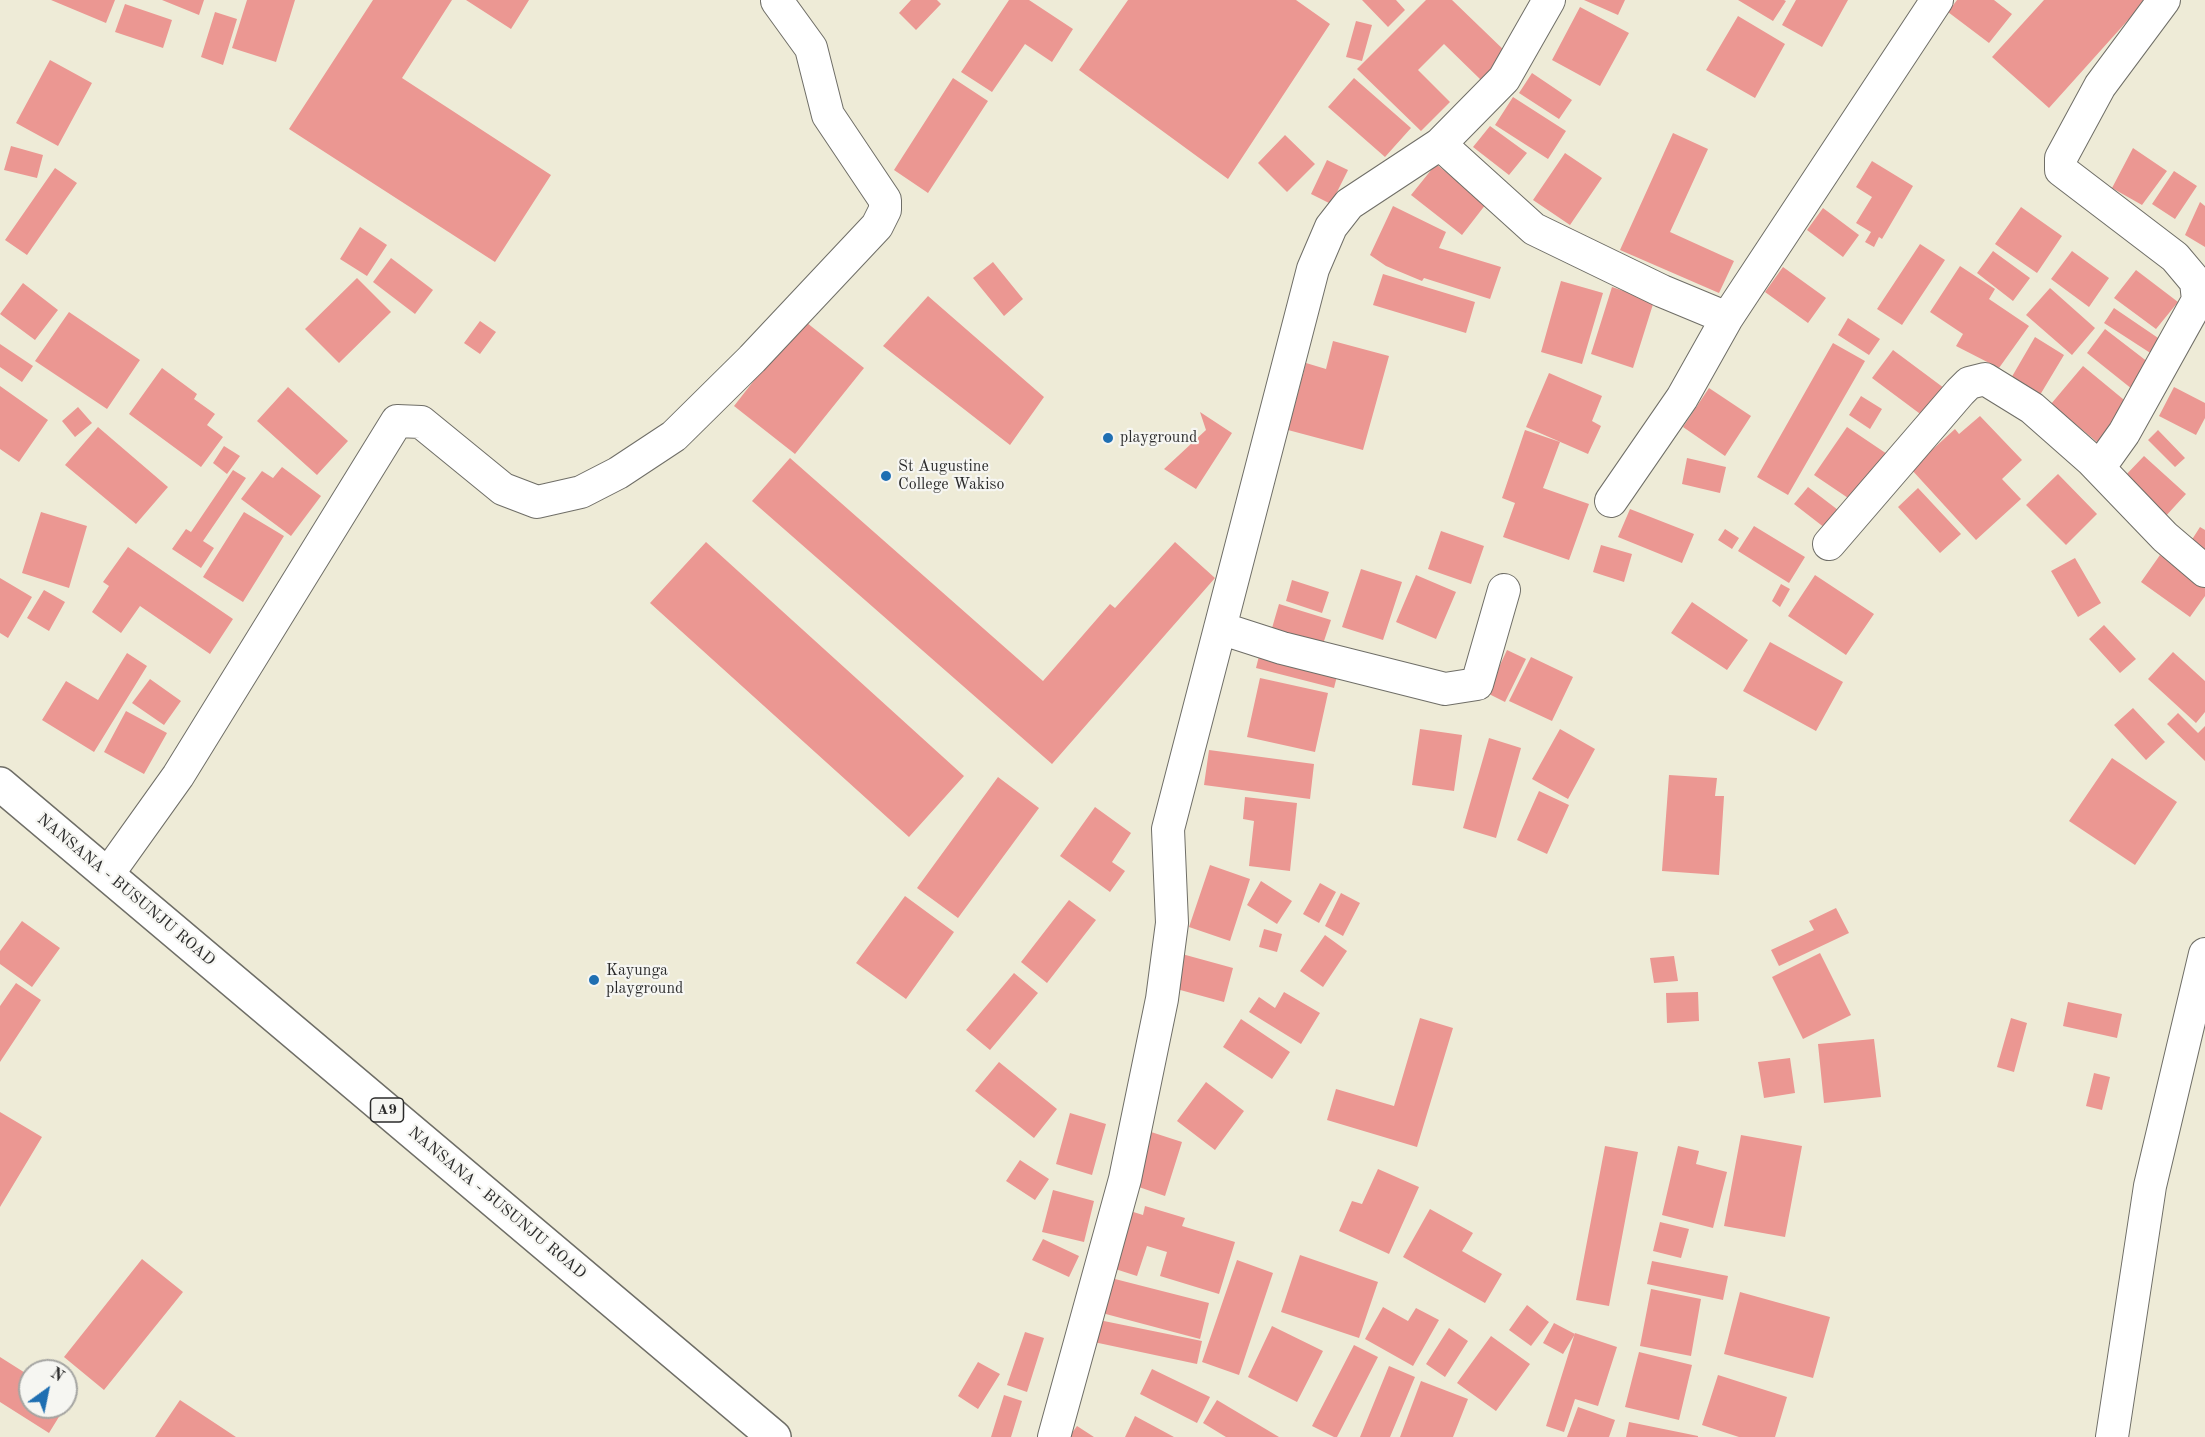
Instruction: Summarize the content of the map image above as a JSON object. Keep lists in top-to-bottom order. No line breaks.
{"streets":{"main road":["NANSANA - BUSUNJU ROAD","A9"]},"places":["playground","St Augustine College Wakiso","Kayunga playground"],"north":"top right"}
